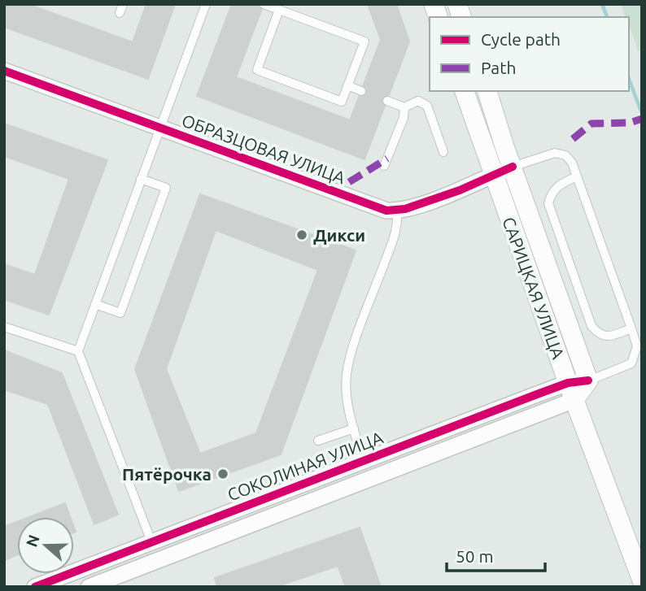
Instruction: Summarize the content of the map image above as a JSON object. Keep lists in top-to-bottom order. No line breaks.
{"streets":{"street":["ОБРАЗЦОВАЯ УЛИЦА","САРИЦКАЯ УЛИЦА","СОКОЛИНАЯ УЛИЦА"]},"crossings":[["САРИЦКАЯ УЛИЦА","СОКОЛИНАЯ УЛИЦА"]],"places":["Дикси","Пятёрочка"],"legend":["Cycle path","Path"],"scale_bar":"50 m","north":"left"}
